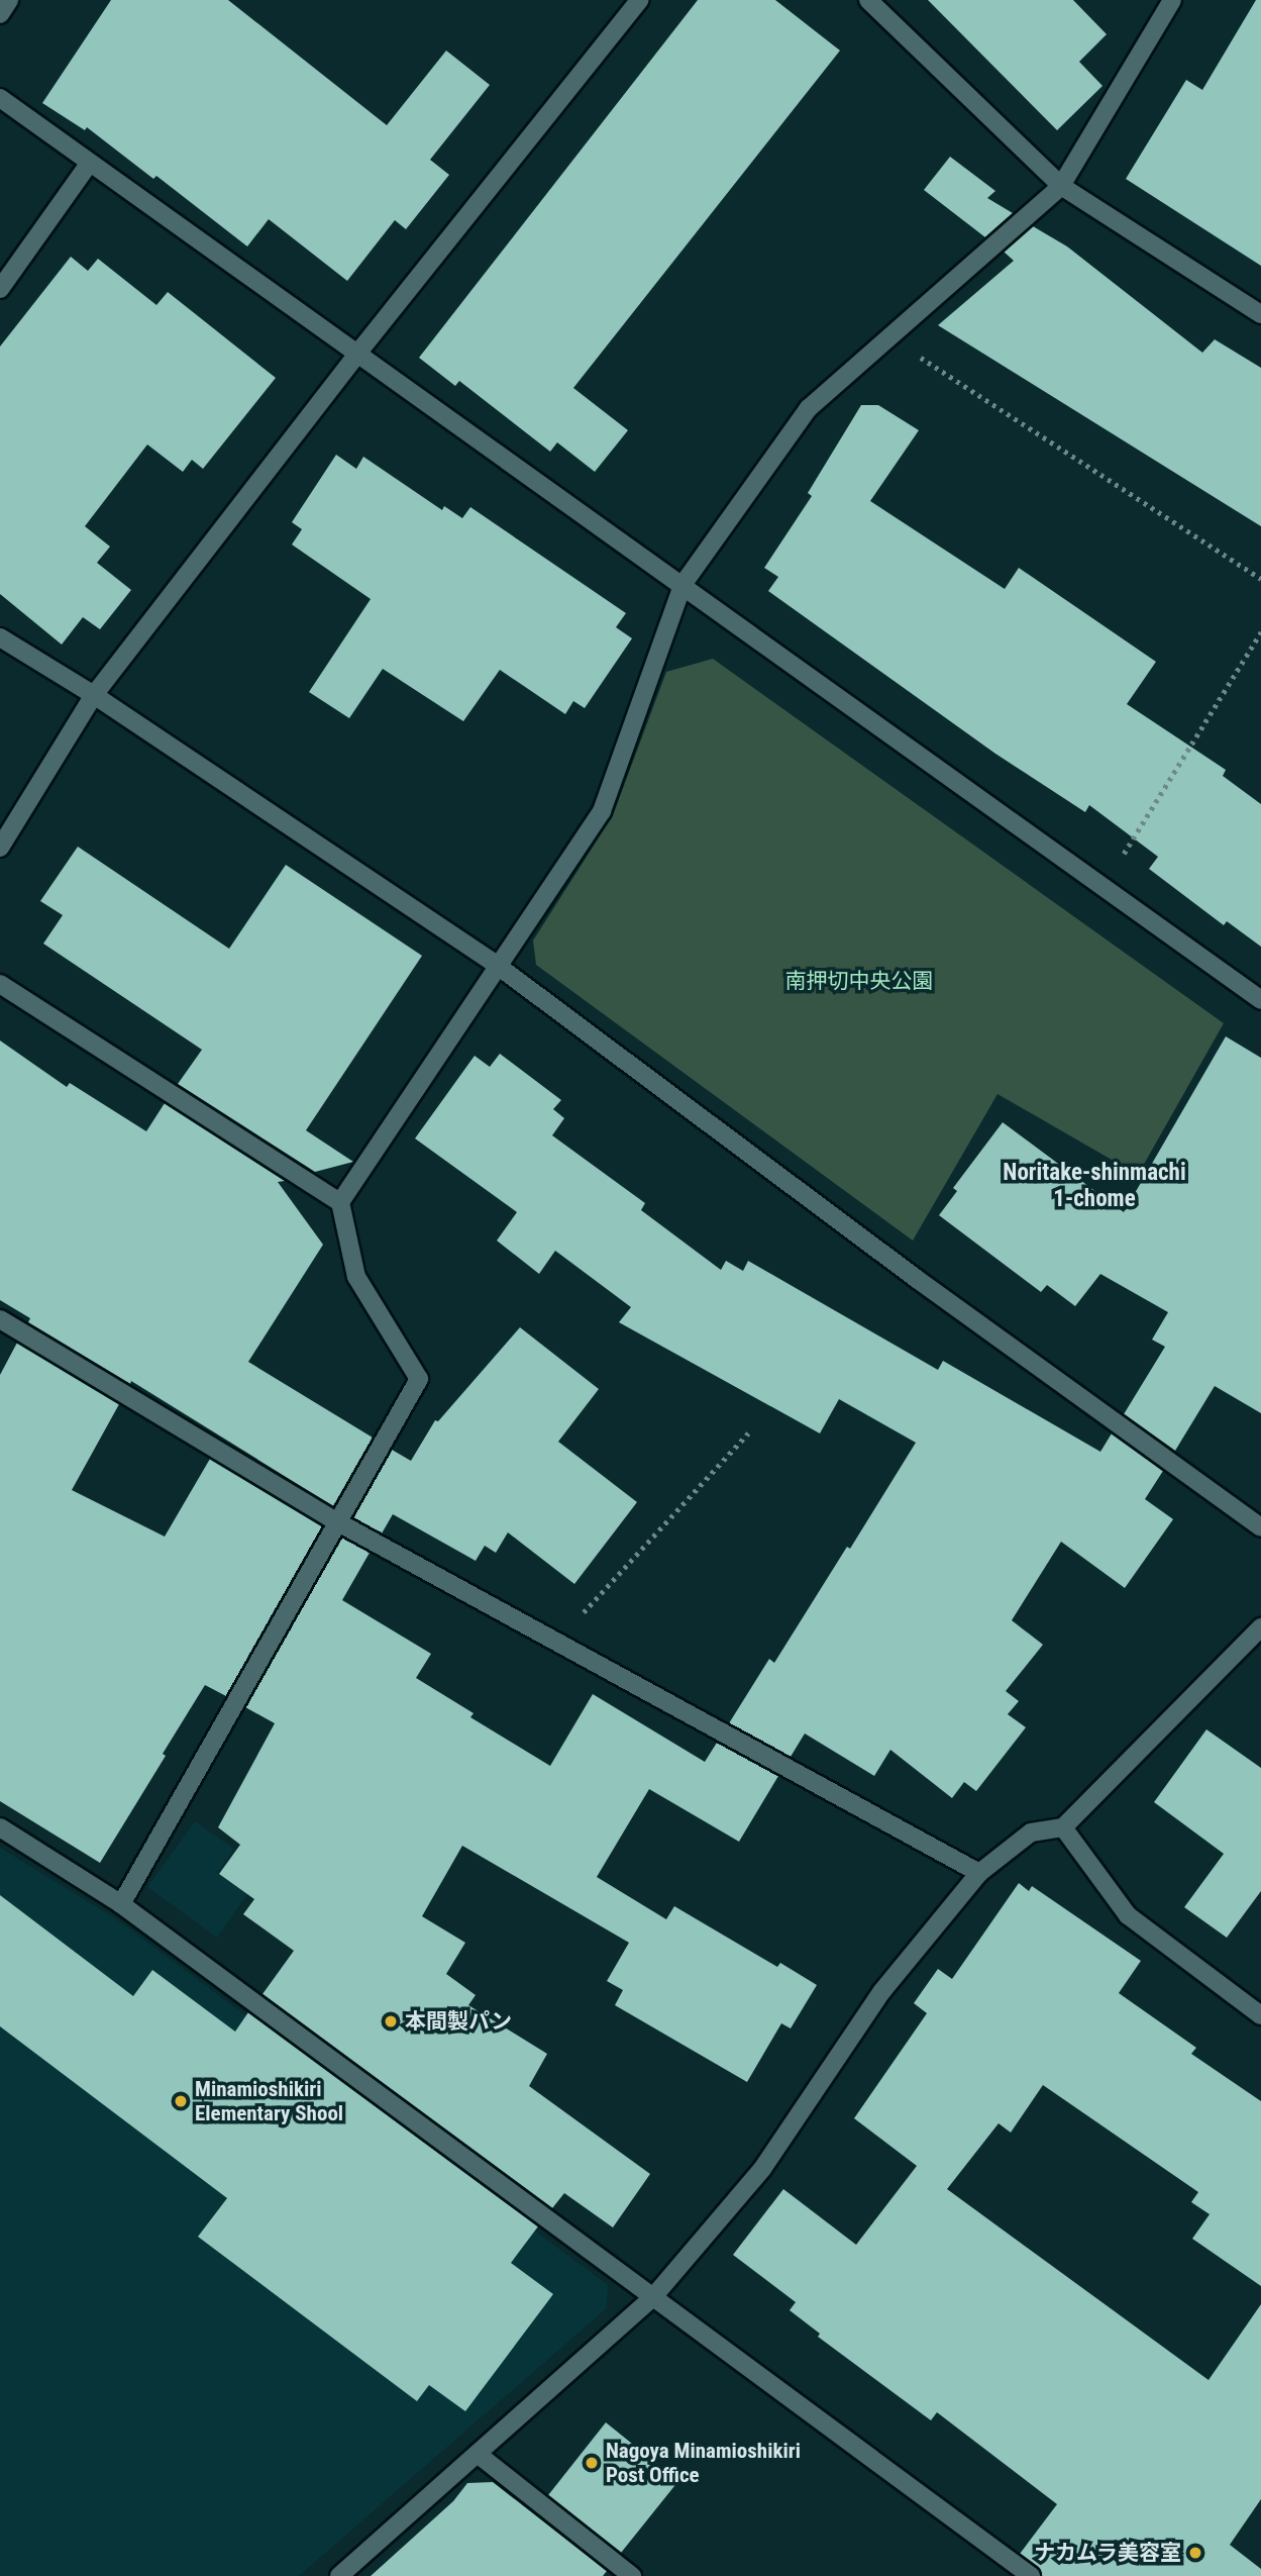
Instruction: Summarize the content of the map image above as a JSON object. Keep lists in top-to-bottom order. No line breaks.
{"districts":["Noritake-shinmachi 1-chome"],"parks":["南押切中央公園"],"places":["本間製パン","Minamioshikiri Elementary Shool","Nagoya Minamioshikiri Post Office","ナカムラ美容室"]}
